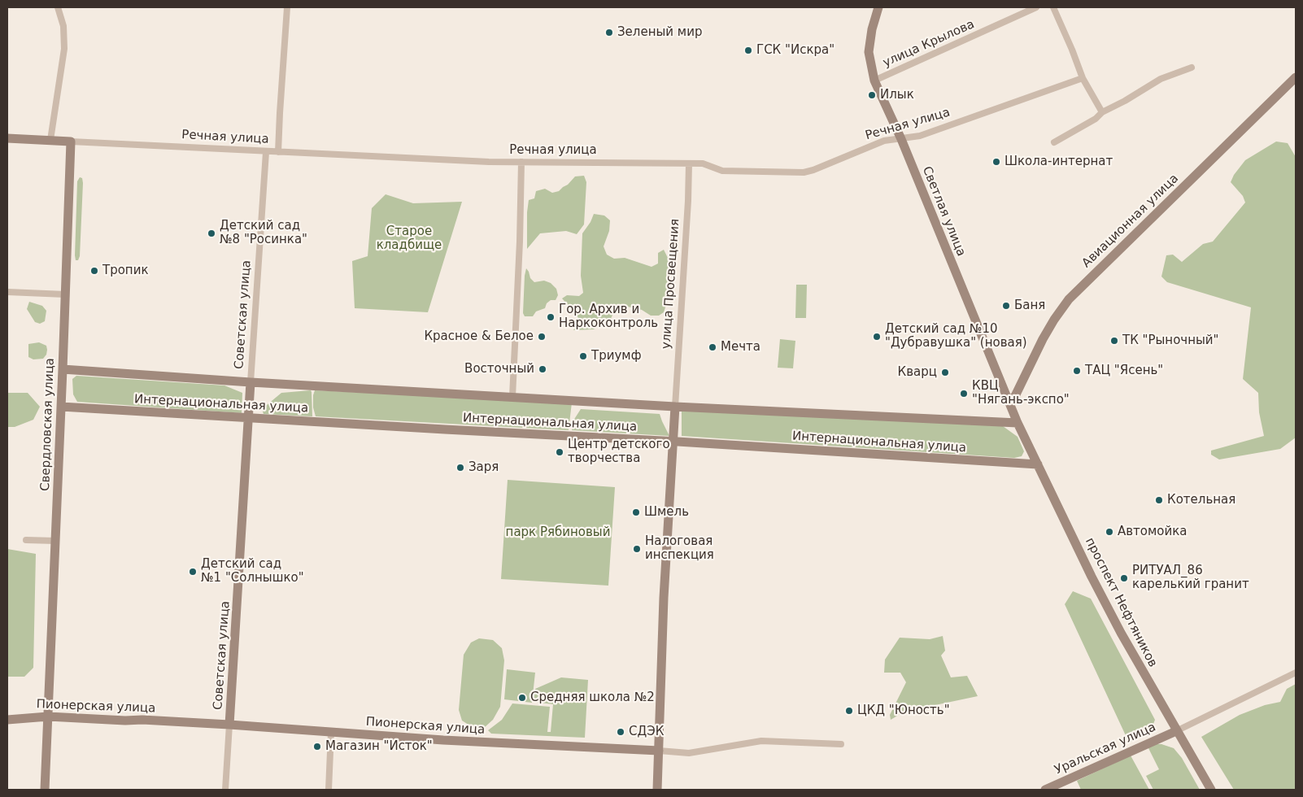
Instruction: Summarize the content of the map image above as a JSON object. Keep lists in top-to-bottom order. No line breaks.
{"streets":{"main road":["Речная улица","Светлая улица","Авиационная улица","Советская улица","Интернациональная улица","Свердловская улица","проспект Нефтяников","Пионерская улица","Уральская улица"],"street":["улица Крылова","улица Просвещения"]},"crossings":[["улица Крылова","Светлая улица"],["Речная улица","Светлая улица"],["Речная улица","улица Просвещения"],["Речная улица","Советская улица"],["Речная улица","Свердловская улица"],["Светлая улица","Авиационная улица"],["Светлая улица","Интернациональная улица"],["Светлая улица","проспект Нефтяников"],["улица Просвещения","Интернациональная улица"],["Советская улица","Интернациональная улица"],["Советская улица","Пионерская улица"],["Интернациональная улица","Свердловская улица"],["Интернациональная улица","проспект Нефтяников"],["Свердловская улица","Пионерская улица"],["проспект Нефтяников","Уральская улица"]],"parks":["Старое кладбище","парк Рябиновый"],"places":["Зеленый мир","ГСК \"Искра\"","Илык","Школа-интернат","Детский сад №8 \"Росинка\"","Тропик","Баня","Гор. Архив и Наркоконтроль","Красное & Белое","Детский сад №10 \"Дубравушка\" (новая)","ТК \"Рыночный\"","Мечта","Триумф","Восточный","ТАЦ \"Ясень\"","Кварц","КВЦ \"Нягань-экспо\"","Центр детского творчества","Заря","Котельная","Шмель","Автомойка","Налоговая инспекция","Детский сад №1 \"Солнышко\"","РИТУАЛ_86 карелький гранит","Средняя школа №2","ЦКД \"Юность\"","СДЭК","Магазин \"Исток\""]}
